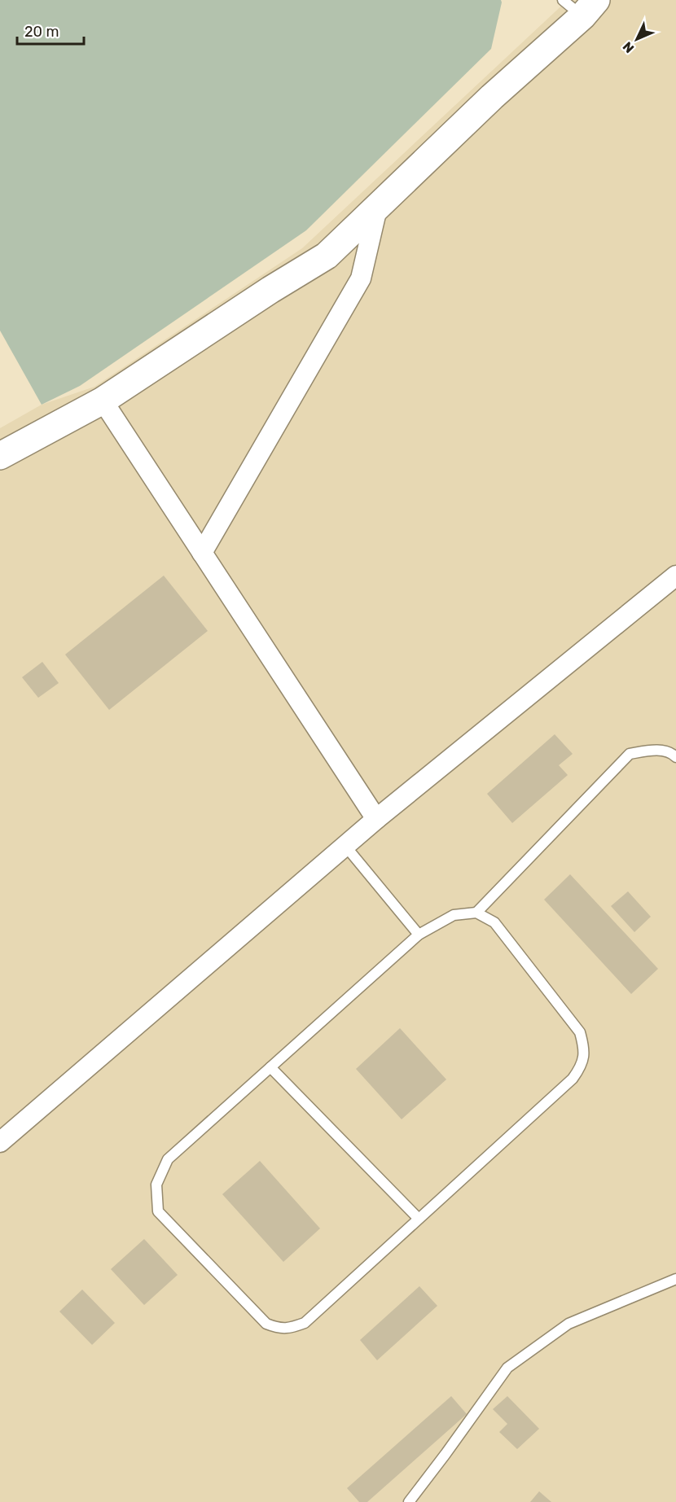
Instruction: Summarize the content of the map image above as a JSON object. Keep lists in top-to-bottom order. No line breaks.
{"scale_bar":"20 m","north":"bottom left"}
